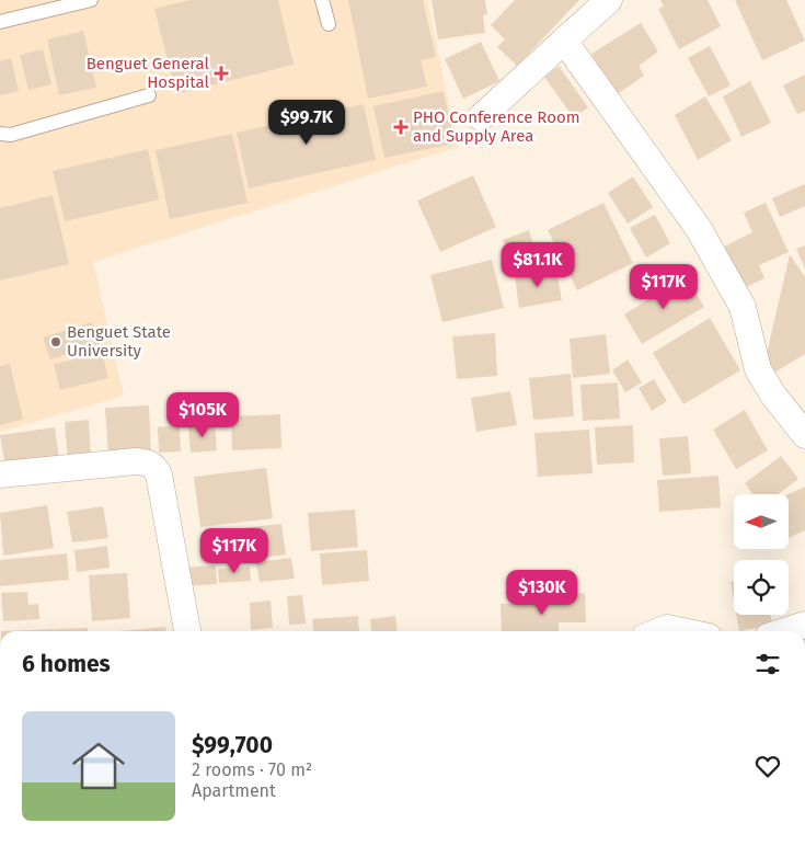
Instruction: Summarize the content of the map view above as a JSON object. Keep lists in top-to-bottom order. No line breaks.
{"places":{"health":["Benguet General Hospital","PHO Conference Room and Supply Area"],"other":["Benguet State University"]},"north":"left","page":{"price":["$99.7K","$81.1K","$117K","$105K","$117K","$130K"],"heading":"6 homes","list":[{"name":"$99,700","note":"2 rooms · 70 m² · Apartment"}]}}
